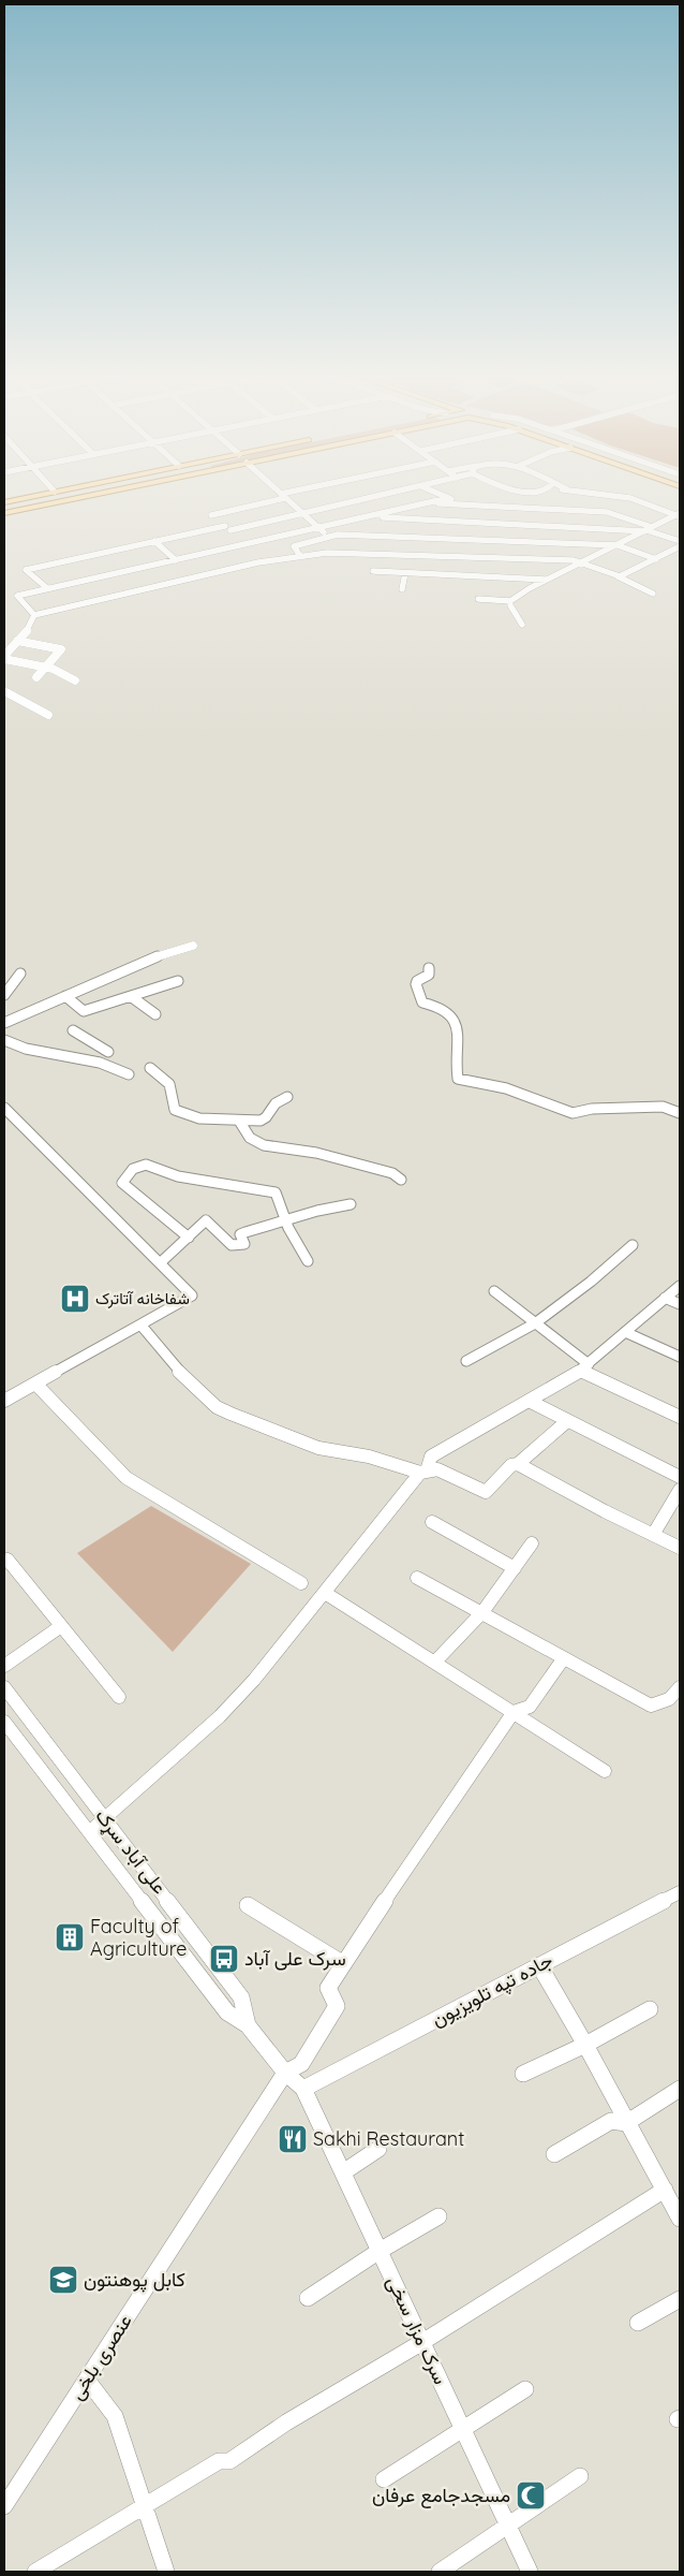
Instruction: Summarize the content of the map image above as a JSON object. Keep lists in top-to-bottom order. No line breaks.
{"streets":{"street":["علی آباد سړک","جاده تپه تلویزیون","سرک مزار سخی","عنصری بلخی"]},"crossings":[["علی آباد سړک","جاده تپه تلویزیون"],["علی آباد سړک","سرک مزار سخی"],["علی آباد سړک","عنصری بلخی"],["جاده تپه تلویزیون","سرک مزار سخی"]],"places":{"hospital":["شفاخانه آتاترک"],"building":["Faculty of Agriculture"],"bus stop":["سرک علی آباد"],"restaurant":["Sakhi Restaurant"],"school or university":["کابل پوهنتون"],"mosque":["مسجدجامع عرفان"]}}
